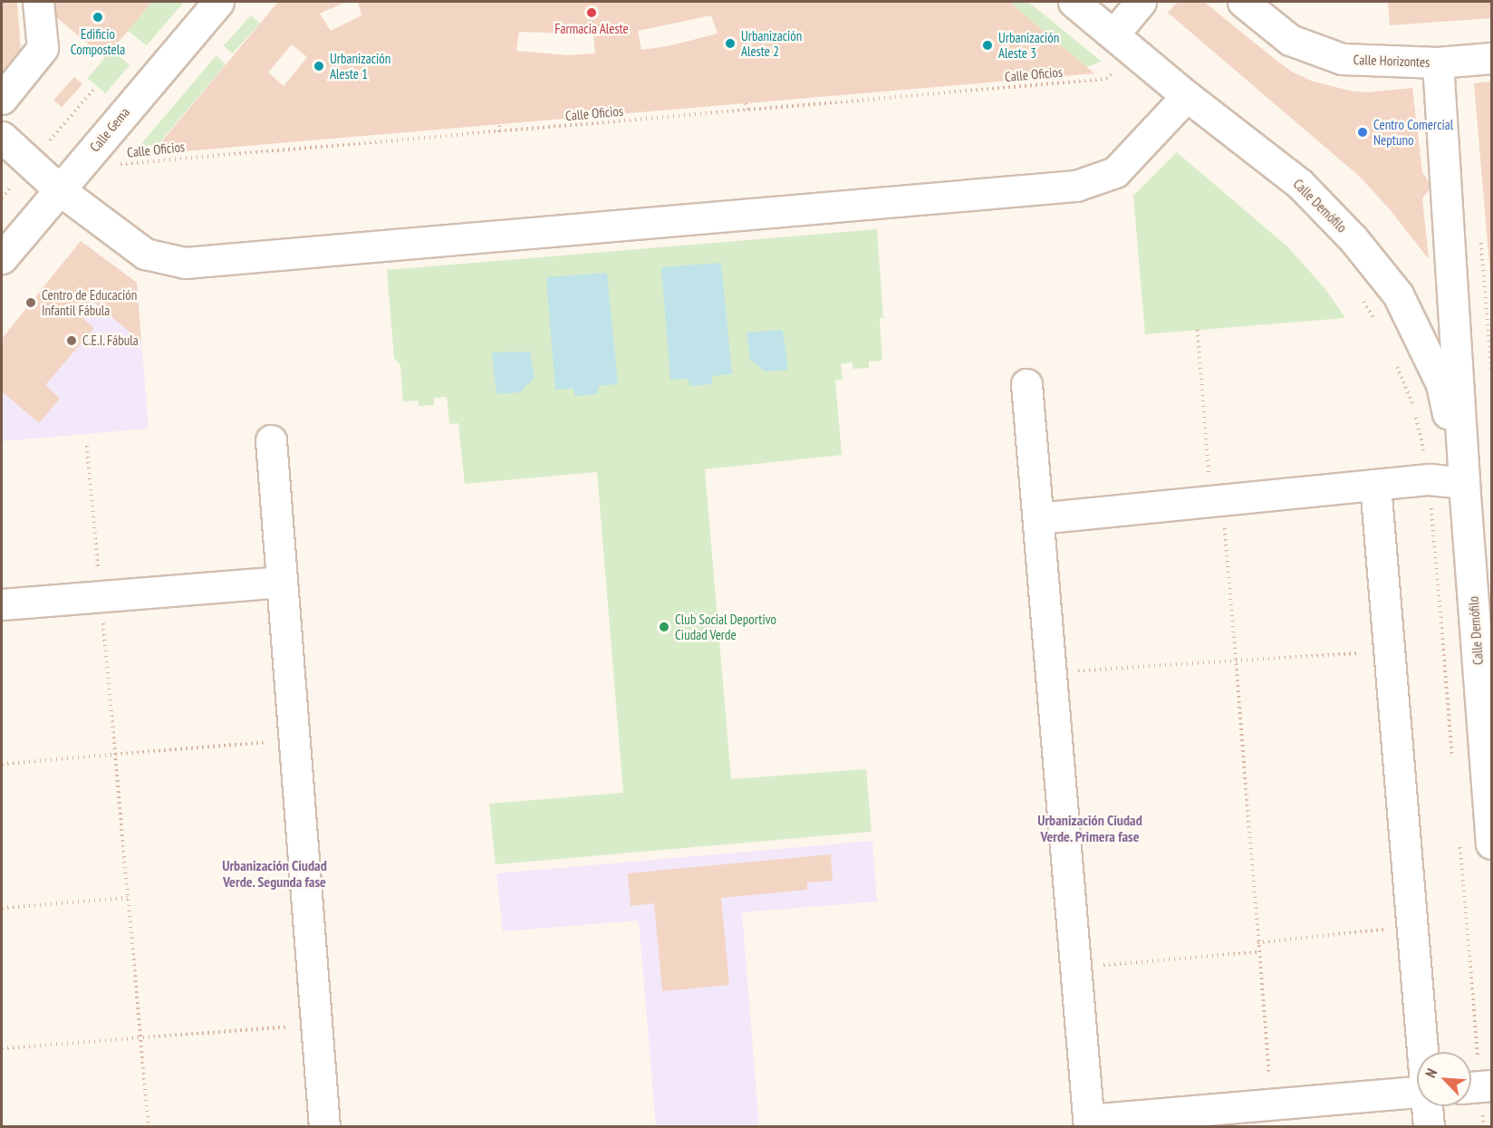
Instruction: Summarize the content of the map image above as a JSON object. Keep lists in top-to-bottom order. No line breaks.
{"streets":{"street":["Calle Horizontes","Calle Gema","Calle Demófilo"],"path":["Calle Oficios"]},"crossings":[["Calle Horizontes","Calle Demófilo"],["Calle Oficios","Calle Gema"]],"districts":["Urbanización Ciudad Verde. Primera fase","Urbanización Ciudad Verde. Segunda fase"],"places":["Farmacia Aleste","Edificio Compostela","Urbanización Aleste 2","Urbanización Aleste 3","Urbanización Aleste 1","Centro Comercial Neptuno","Centro de Educación Infantil Fábula","C.E.I. Fábula","Club Social Deportivo Ciudad Verde"],"north":"top left"}
